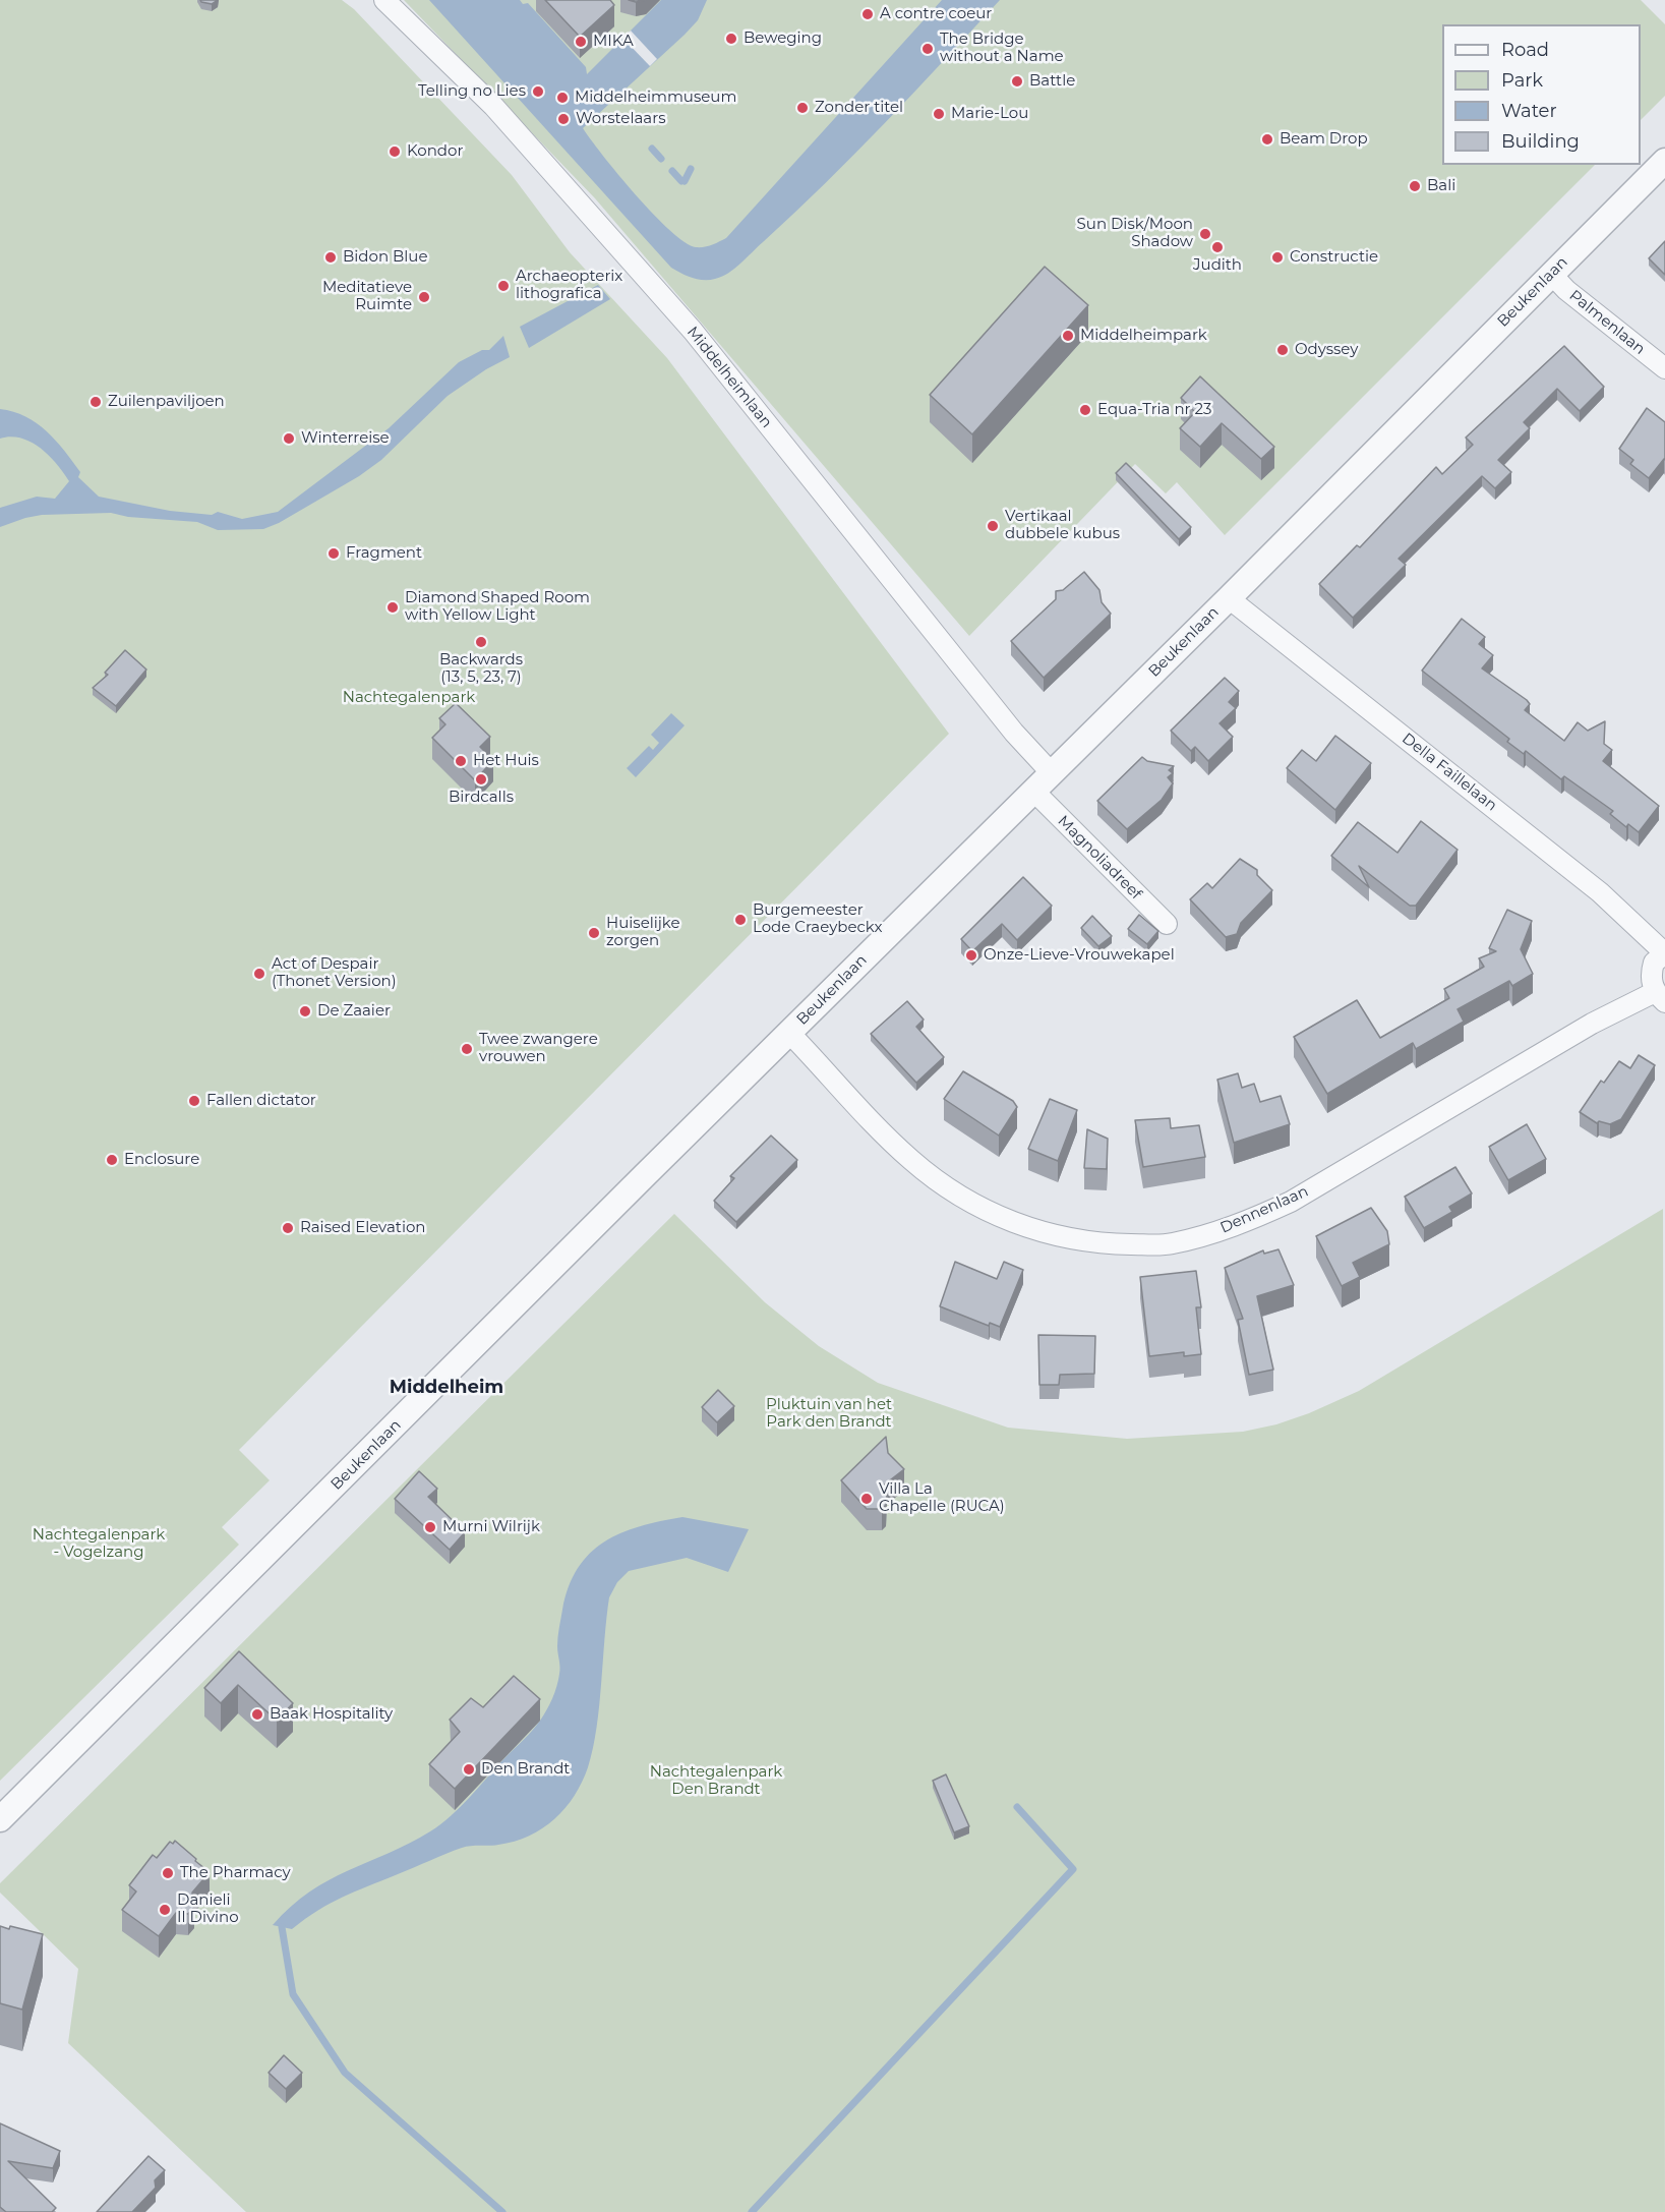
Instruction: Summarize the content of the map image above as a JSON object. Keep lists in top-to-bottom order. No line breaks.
{"streets":{"street":["Beukenlaan","Palmenlaan","Middelheimlaan","Della Faillelaan","Magnoliadreef","Dennenlaan"]},"crossings":[["Beukenlaan","Palmenlaan"],["Beukenlaan","Middelheimlaan"],["Beukenlaan","Della Faillelaan"],["Beukenlaan","Magnoliadreef"],["Beukenlaan","Dennenlaan"]],"districts":["Middelheim"],"parks":["Nachtegalenpark","Pluktuin van het Park den Brandt","Nachtegalenpark - Vogelzang","Nachtegalenpark Den Brandt"],"places":["A contre coeur","Beweging","MIKA","The Bridge without a Name","Battle","Telling no Lies","Middelheimmuseum","Zonder titel","Marie-Lou","Worstelaars","Beam Drop","Kondor","Bali","Sun Disk/Moon Shadow","Judith","Bidon Blue","Constructie","Archaeopterix lithografica","Meditatieve Ruimte","Middelheimpark","Odyssey","Zuilenpaviljoen","Equa-Tria nr 23","Winterreise","Vertikaal dubbele kubus","Fragment","Diamond Shaped Room with Yellow Light","Backwards (13, 5, 23, 7)","Het Huis","Birdcalls","Burgemeester Lode Craeybeckx","Huiselijke zorgen","Onze-Lieve-Vrouwekapel","Act of Despair (Thonet Version)","De Zaaier","Twee zwangere vrouwen","Fallen dictator","Enclosure","Raised Elevation","Villa La Chapelle (RUCA)","Murni Wilrijk","Baak Hospitality","Den Brandt","The Pharmacy","Danieli Il Divino"],"legend":["Road","Park","Water","Building"]}
